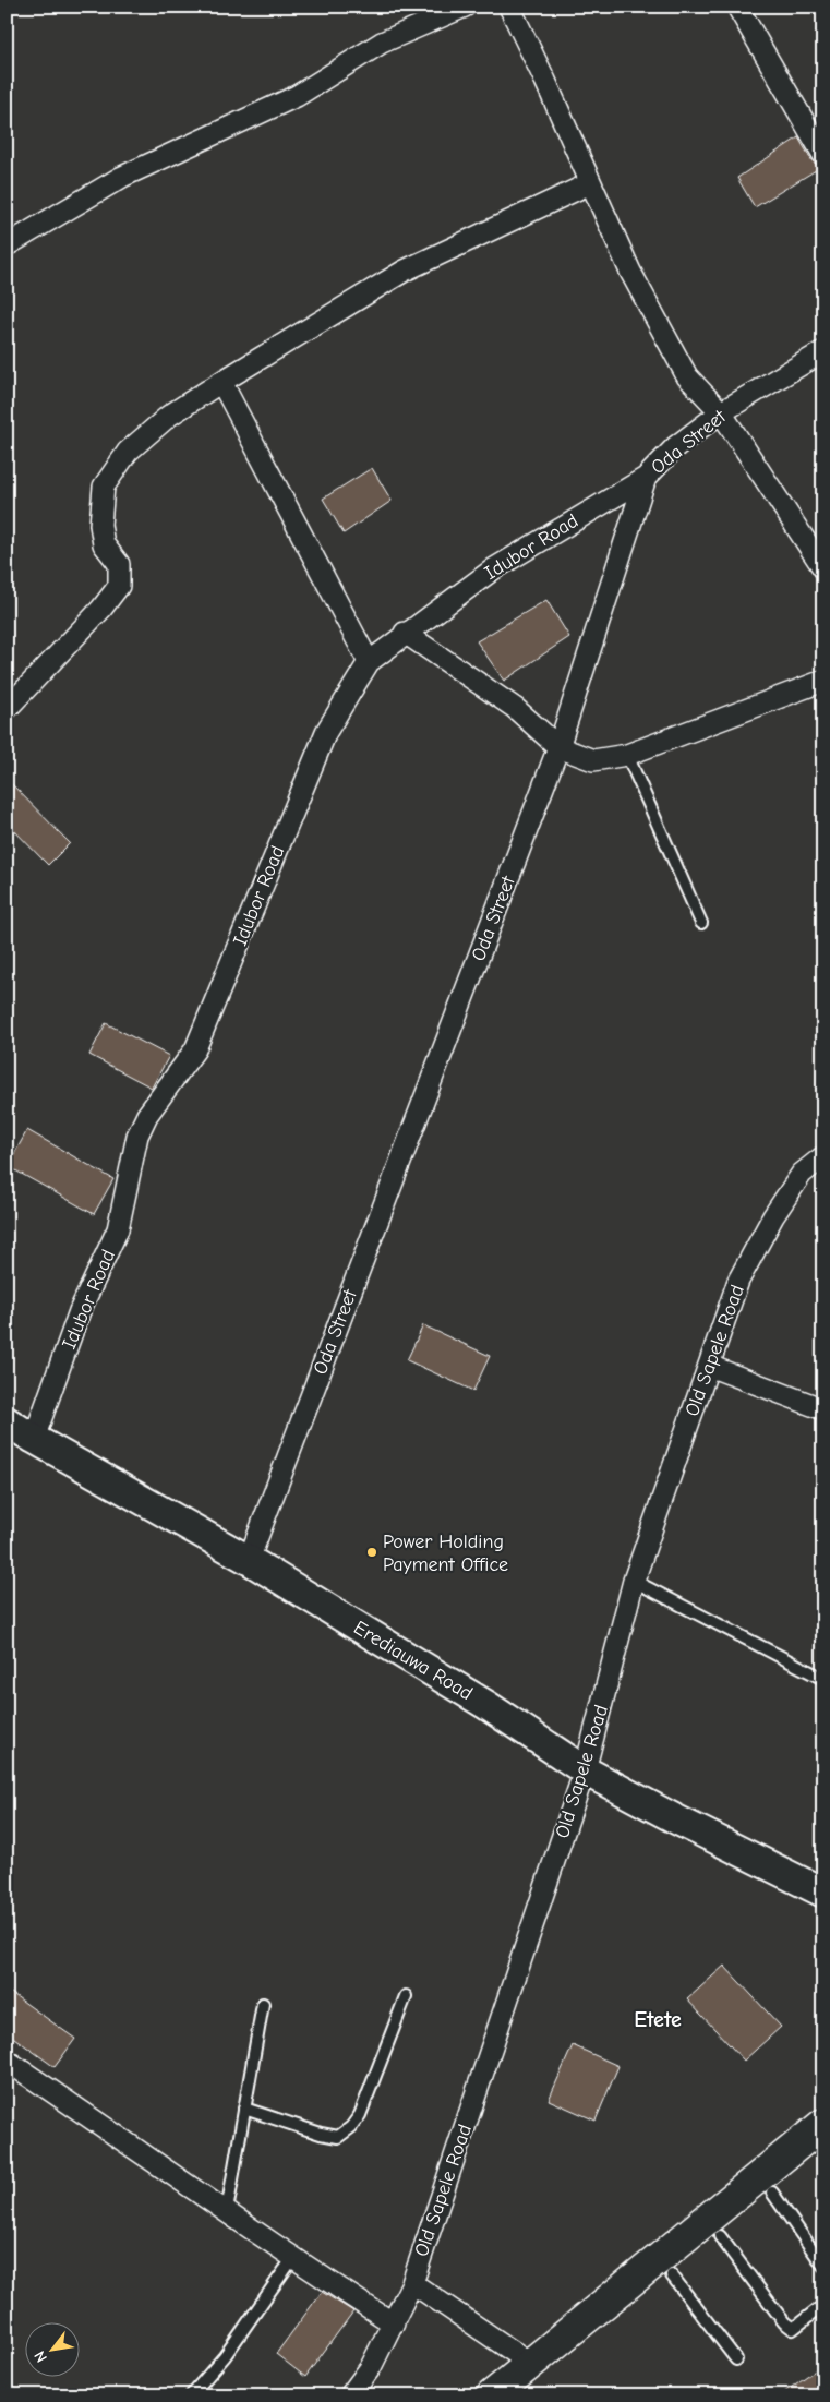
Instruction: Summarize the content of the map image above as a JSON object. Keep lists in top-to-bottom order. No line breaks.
{"streets":{"street":["Oda Street","Idubor Road","Old Sapele Road","Erediauwa Road"]},"crossings":[["Oda Street","Idubor Road"],["Oda Street","Erediauwa Road"],["Idubor Road","Erediauwa Road"],["Old Sapele Road","Erediauwa Road"]],"districts":["Etete"],"places":["Power Holding Payment Office"],"north":"bottom left"}
